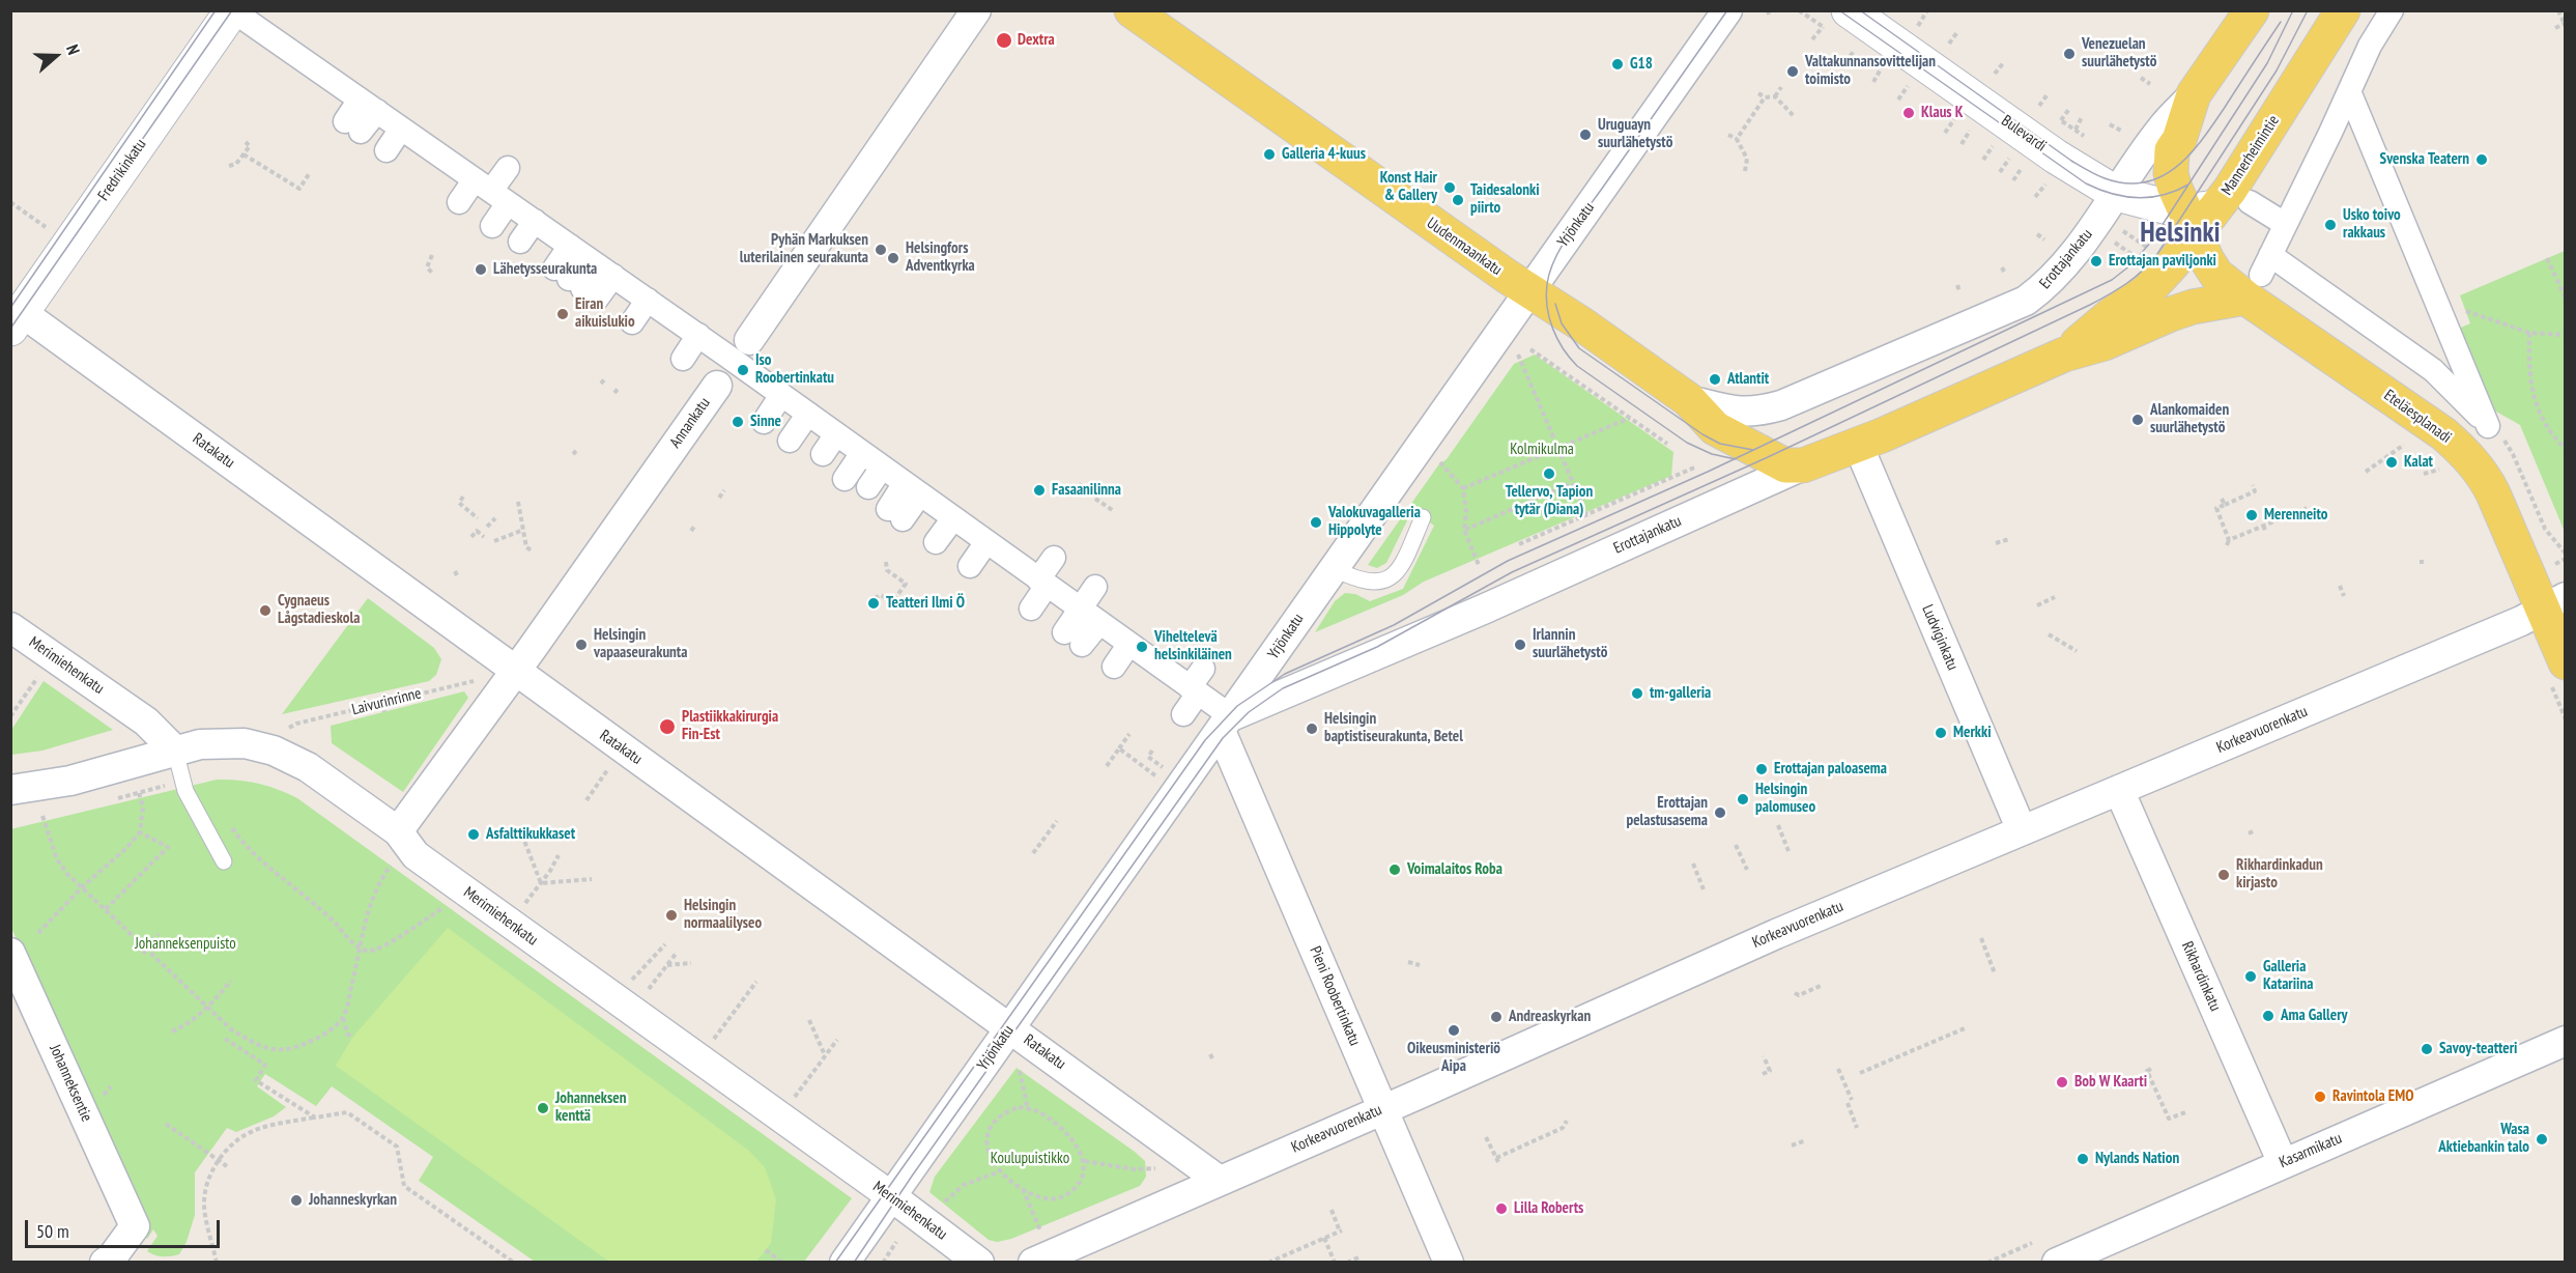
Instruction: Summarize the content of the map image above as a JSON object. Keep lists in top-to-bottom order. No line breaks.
{"streets":{"main road":["Mannerheimintie","Uudenmaankatu","Erottajankatu","Eteläesplanadi"],"street":["Bulevardi","Fredrikinkatu","Yrjönkatu","Annankatu","Ratakatu","Ludviginkatu","Merimiehenkatu","Korkeavuorenkatu","Rikhardinkatu","Pieni Roobertinkatu","Johanneksentie","Kasarmikatu"],"path":["Laivurinrinne"]},"crossings":[["Bulevardi","Mannerheimintie"],["Bulevardi","Erottajankatu"],["Bulevardi","Eteläesplanadi"],["Mannerheimintie","Erottajankatu"],["Mannerheimintie","Eteläesplanadi"],["Fredrikinkatu","Ratakatu"],["Yrjönkatu","Uudenmaankatu"],["Yrjönkatu","Erottajankatu"],["Yrjönkatu","Ratakatu"],["Yrjönkatu","Merimiehenkatu"],["Yrjönkatu","Pieni Roobertinkatu"],["Uudenmaankatu","Erottajankatu"],["Erottajankatu","Eteläesplanadi"],["Erottajankatu","Ludviginkatu"],["Erottajankatu","Pieni Roobertinkatu"],["Eteläesplanadi","Korkeavuorenkatu"],["Annankatu","Ratakatu"],["Annankatu","Merimiehenkatu"],["Ratakatu","Korkeavuorenkatu"],["Ludviginkatu","Korkeavuorenkatu"],["Korkeavuorenkatu","Rikhardinkatu"],["Korkeavuorenkatu","Pieni Roobertinkatu"],["Rikhardinkatu","Kasarmikatu"]],"districts":["Helsinki"],"parks":["Kolmikulma","Johanneksenpuisto","Koulupuistikko"],"places":["Dextra","Venezuelan suurlähetystö","G18","Valtakunnansovittelijan toimisto","Klaus K","Uruguayn suurlähetystö","Galleria 4-kuus","Svenska Teatern","Konst Hair & Gallery","Taidesalonki piirto","Usko toivo rakkaus","Pyhän Markuksen luterilainen seurakunta","Helsingfors Adventkyrka","Erottajan paviljonki","Lähetysseurakunta","Eiran aikuislukio","Iso Roobertinkatu","Atlantit","Alankomaiden suurlähetystö","Sinne","Kalat","Tellervo, Tapion tytär (Diana)","Fasaanilinna","Merenneito","Valokuvagalleria Hippolyte","Teatteri Ilmi Ö","Cygnaeus Lågstadieskola","Helsingin vapaaseurakunta","Irlannin suurlähetystö","Viheltelevä helsinkiläinen","tm-galleria","Plastiikkakirurgia Fin-Est","Helsingin baptistiseurakunta, Betel","Merkki","Erottajan paloasema","Helsingin palomuseo","Erottajan pelastusasema","Asfalttikukkaset","Voimalaitos Roba","Rikhardinkadun kirjasto","Helsingin normaalilyseo","Galleria Katariina","Ama Gallery","Andreaskyrkan","Oikeusministeriö Aipa","Savoy-teatteri","Bob W Kaarti","Ravintola EMO","Johanneksen kenttä","Wasa Aktiebankin talo","Nylands Nation","Johanneskyrkan","Lilla Roberts"],"scale_bar":"50 m","north":"right"}
